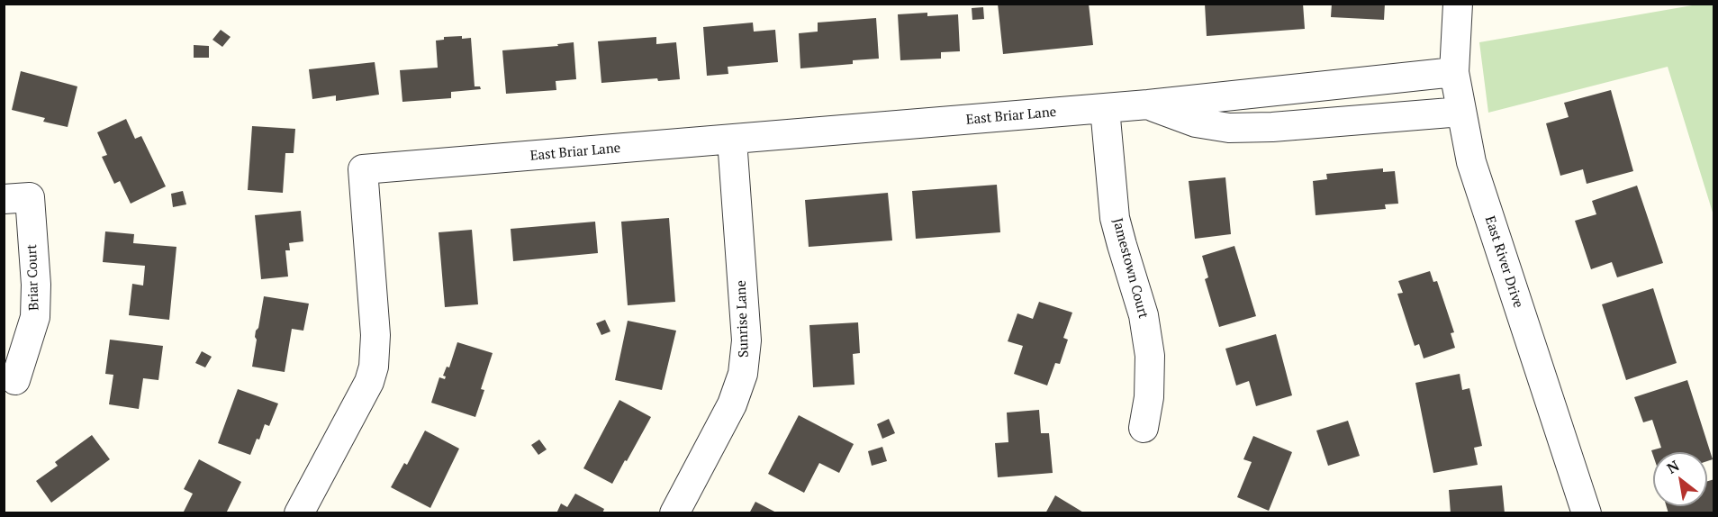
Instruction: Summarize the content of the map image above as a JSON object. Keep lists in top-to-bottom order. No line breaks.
{"streets":{"street":["East Briar Lane","East River Drive","Jamestown Court","Briar Court","Sunrise Lane"]},"crossings":[["East Briar Lane","East River Drive"],["East Briar Lane","Jamestown Court"],["East Briar Lane","Sunrise Lane"]],"north":"top left"}
